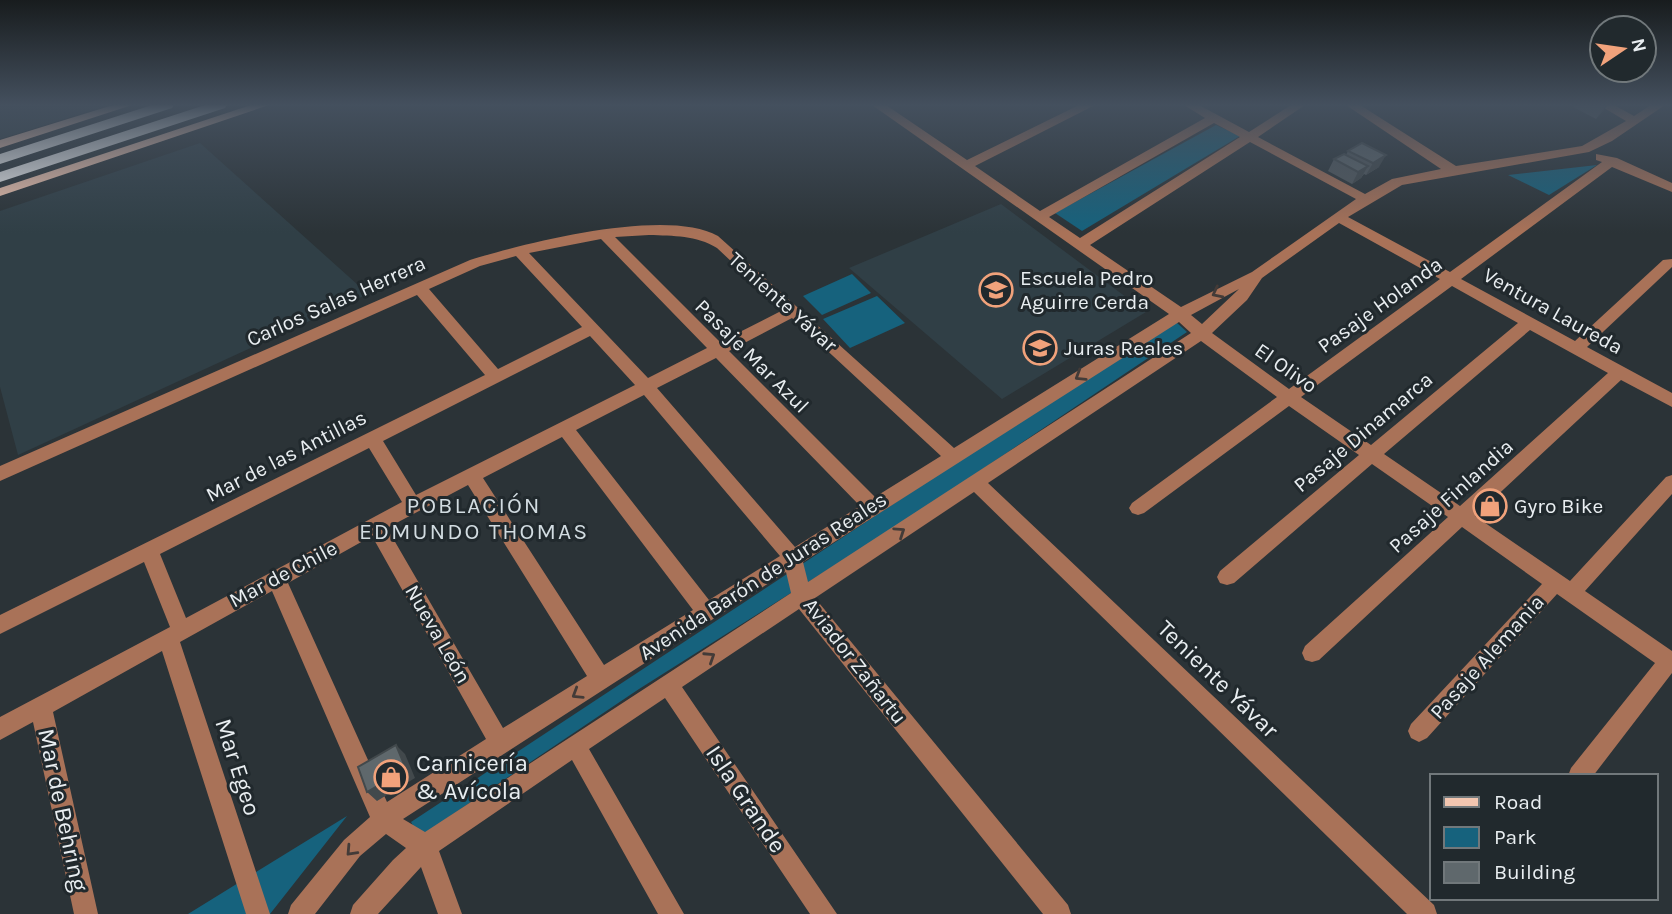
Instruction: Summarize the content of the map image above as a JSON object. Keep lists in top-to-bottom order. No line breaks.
{"streets":{"street":["Carlos Salas Herrera","Teniente Yávar","Pasaje Holanda","Ventura Laureda","Pasaje Mar Azul","El Olivo","Pasaje Dinamarca","Mar de las Antillas","Pasaje Finlandia","Mar de Chile","Avenida Barón de Juras Reales","Nueva León","Pasaje Alemania","Aviador Zañartu","Mar Egeo","Isla Grande","Mar de Behring"]},"crossings":[["Carlos Salas Herrera","Teniente Yávar"],["Carlos Salas Herrera","Pasaje Mar Azul"],["Carlos Salas Herrera","Aviador Zañartu"],["Teniente Yávar","Mar de Chile"],["Teniente Yávar","Avenida Barón de Juras Reales"],["Pasaje Holanda","Ventura Laureda"],["Pasaje Holanda","El Olivo"],["Ventura Laureda","Pasaje Dinamarca"],["Ventura Laureda","Pasaje Finlandia"],["Ventura Laureda","Avenida Barón de Juras Reales"],["Pasaje Mar Azul","Mar de Chile"],["Pasaje Mar Azul","Avenida Barón de Juras Reales"],["El Olivo","Pasaje Dinamarca"],["El Olivo","Pasaje Finlandia"],["El Olivo","Avenida Barón de Juras Reales"],["El Olivo","Pasaje Alemania"],["Mar de las Antillas","Aviador Zañartu"],["Mar de las Antillas","Mar Egeo"],["Mar de Chile","Nueva León"],["Mar de Chile","Aviador Zañartu"],["Mar de Chile","Mar Egeo"],["Mar de Chile","Mar de Behring"],["Avenida Barón de Juras Reales","Nueva León"],["Avenida Barón de Juras Reales","Aviador Zañartu"],["Avenida Barón de Juras Reales","Isla Grande"]],"districts":["POBLACIÓN EDMUNDO THOMAS"],"places":{"school or university":["Escuela Pedro Aguirre Cerda","Juras Reales"],"shop":["Gyro Bike","Carnicería & Avícola"]},"legend":["Road","Park","Building"],"north":"right"}
